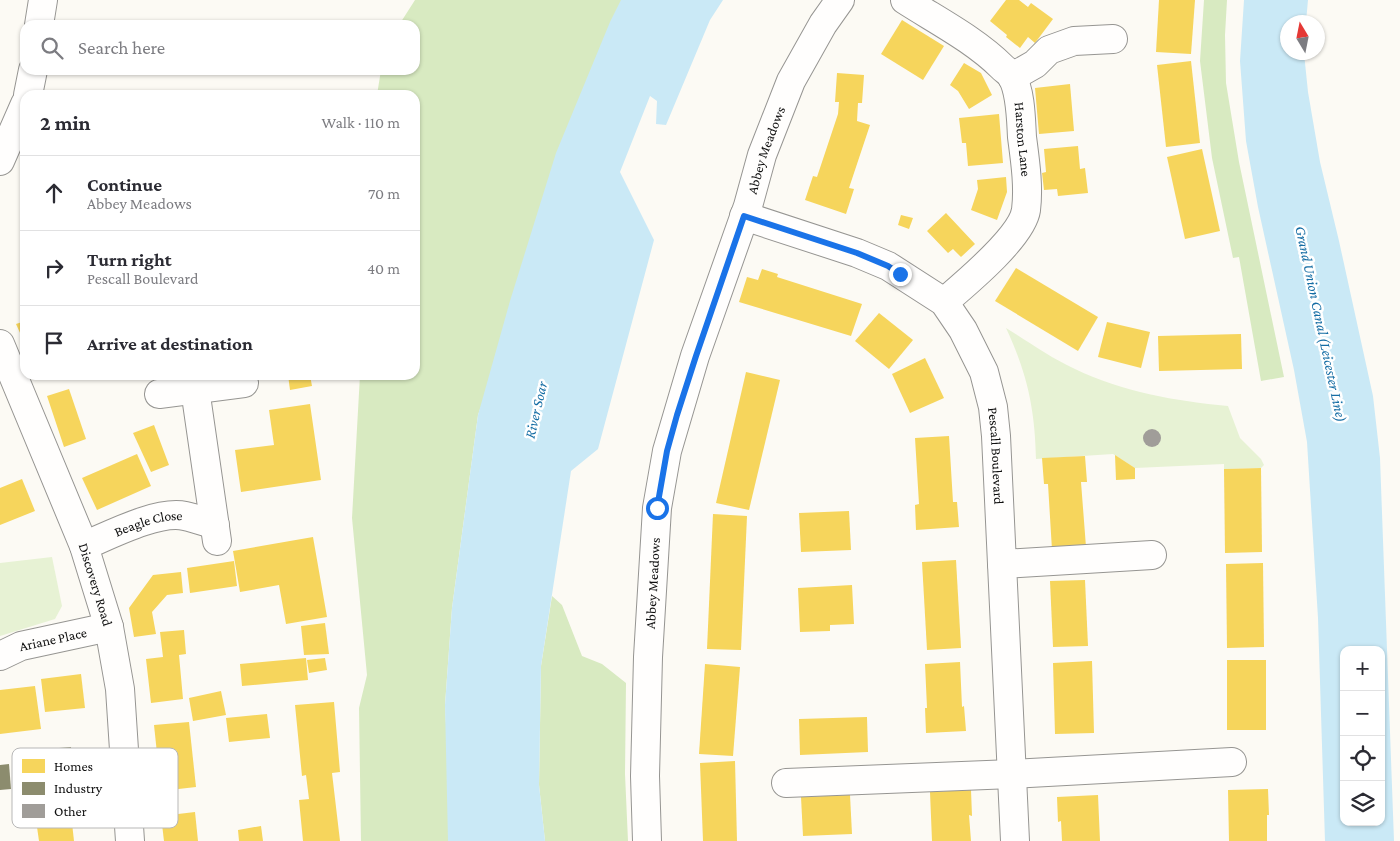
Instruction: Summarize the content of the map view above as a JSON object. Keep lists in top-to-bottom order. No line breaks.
{"streets":{"street":["Harston Lane","Abbey Meadows","Pescall Boulevard","Beagle Close","Discovery Road","Ariane Place"]},"crossings":[["Harston Lane","Pescall Boulevard"],["Abbey Meadows","Pescall Boulevard"],["Beagle Close","Discovery Road"],["Discovery Road","Ariane Place"]],"water":["Grand Union Canal (Leicester Line)","River Soar"],"legend":["Homes","Industry","Other"],"north":"top","page":{"search":"Search here","heading":["2 min","Walk · 110 m"],"list":[["Continue","Abbey Meadows","70 m"],["Turn right","Pescall Boulevard","40 m"],"Arrive at destination"],"map_buttons":["+","−"]}}
